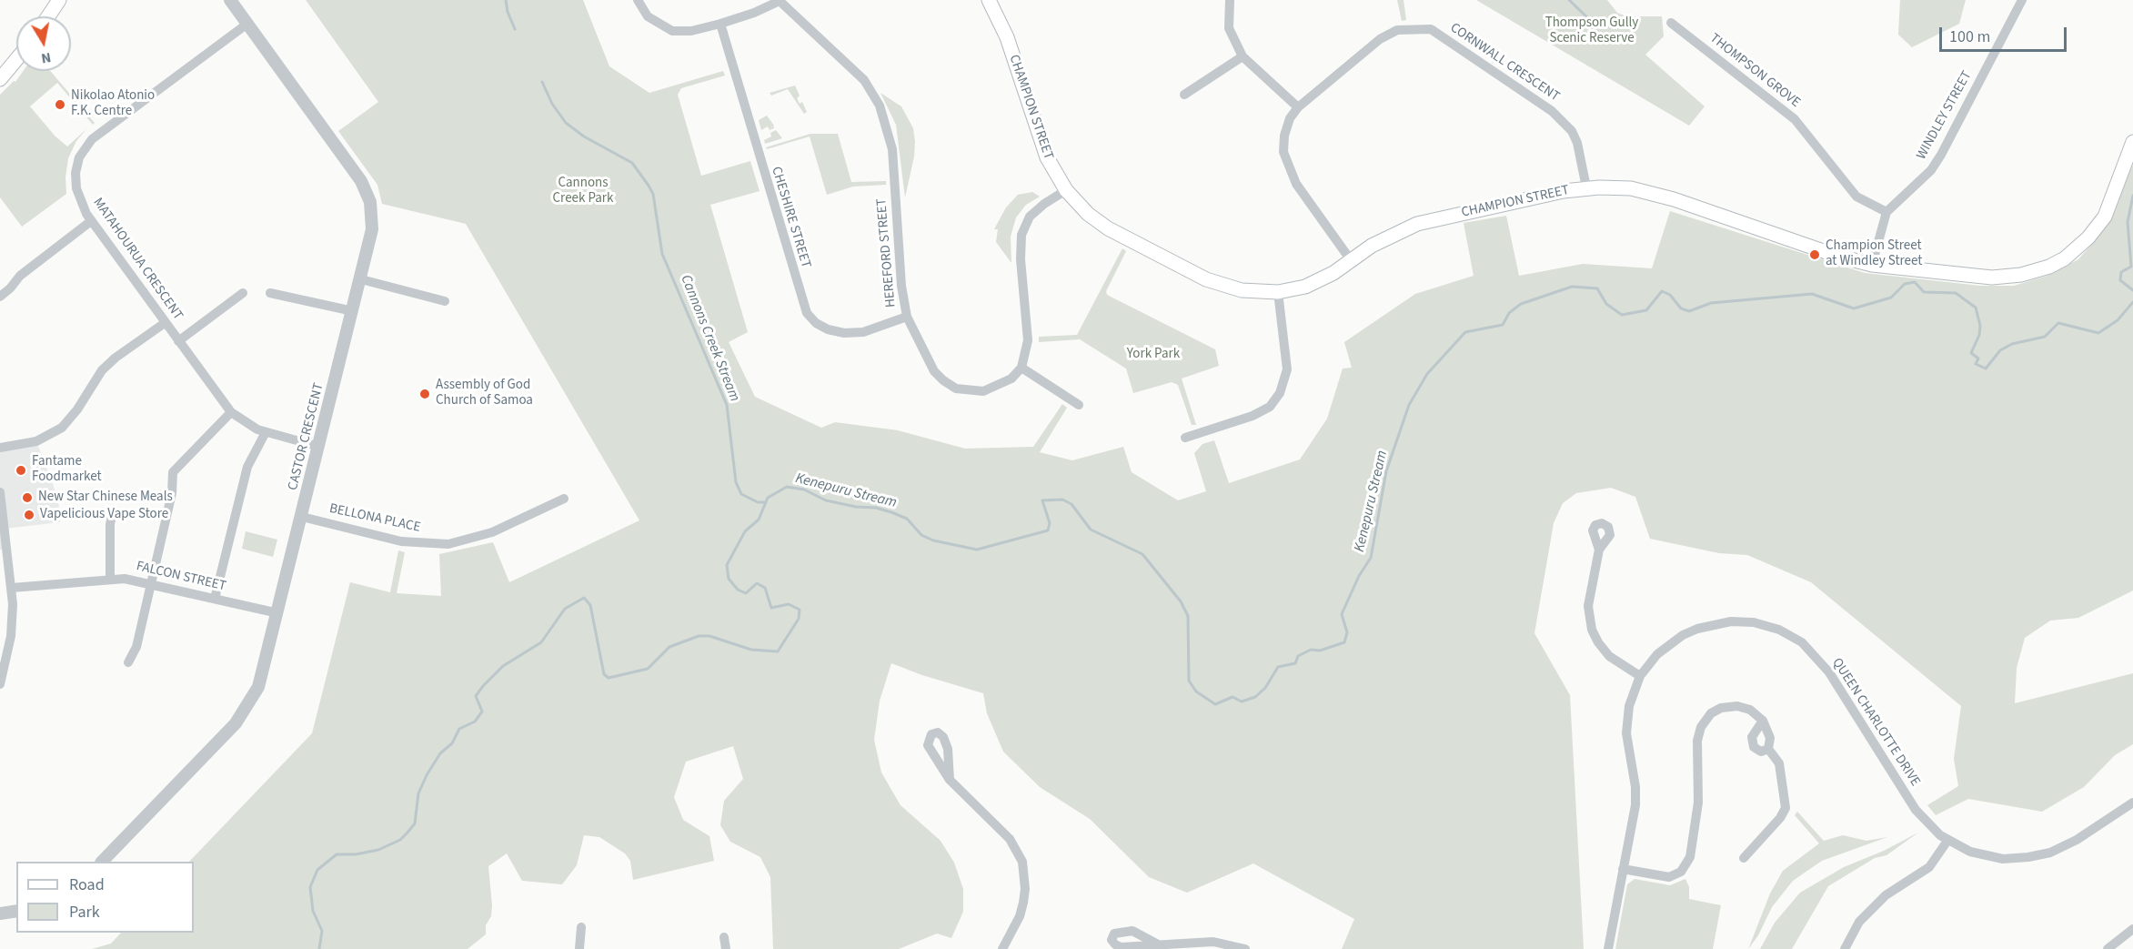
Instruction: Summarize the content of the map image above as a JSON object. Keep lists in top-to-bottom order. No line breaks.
{"streets":{"main road":["CHAMPION STREET"],"street":["CORNWALL CRESCENT","THOMPSON GROVE","WINDLEY STREET","CHESHIRE STREET","HEREFORD STREET","MATAHOURUA CRESCENT","CASTOR CRESCENT","BELLONA PLACE","FALCON STREET","QUEEN CHARLOTTE DRIVE"]},"crossings":[["CORNWALL CRESCENT","CHAMPION STREET"],["THOMPSON GROVE","WINDLEY STREET"],["CHESHIRE STREET","HEREFORD STREET"],["MATAHOURUA CRESCENT","CASTOR CRESCENT"],["CASTOR CRESCENT","BELLONA PLACE"],["CASTOR CRESCENT","FALCON STREET"]],"water":["Cannons Creek Stream","Kenepuru Stream"],"parks":["Thompson Gully Scenic Reserve","Cannons Creek Park","York Park"],"places":["Nikolao Atonio F.K. Centre","Champion Street at Windley Street","Assembly of God Church of Samoa","Fantame Foodmarket","New Star Chinese Meals","Vapelicious Vape Store"],"legend":["Road","Park"],"scale_bar":"100 m","north":"bottom"}
